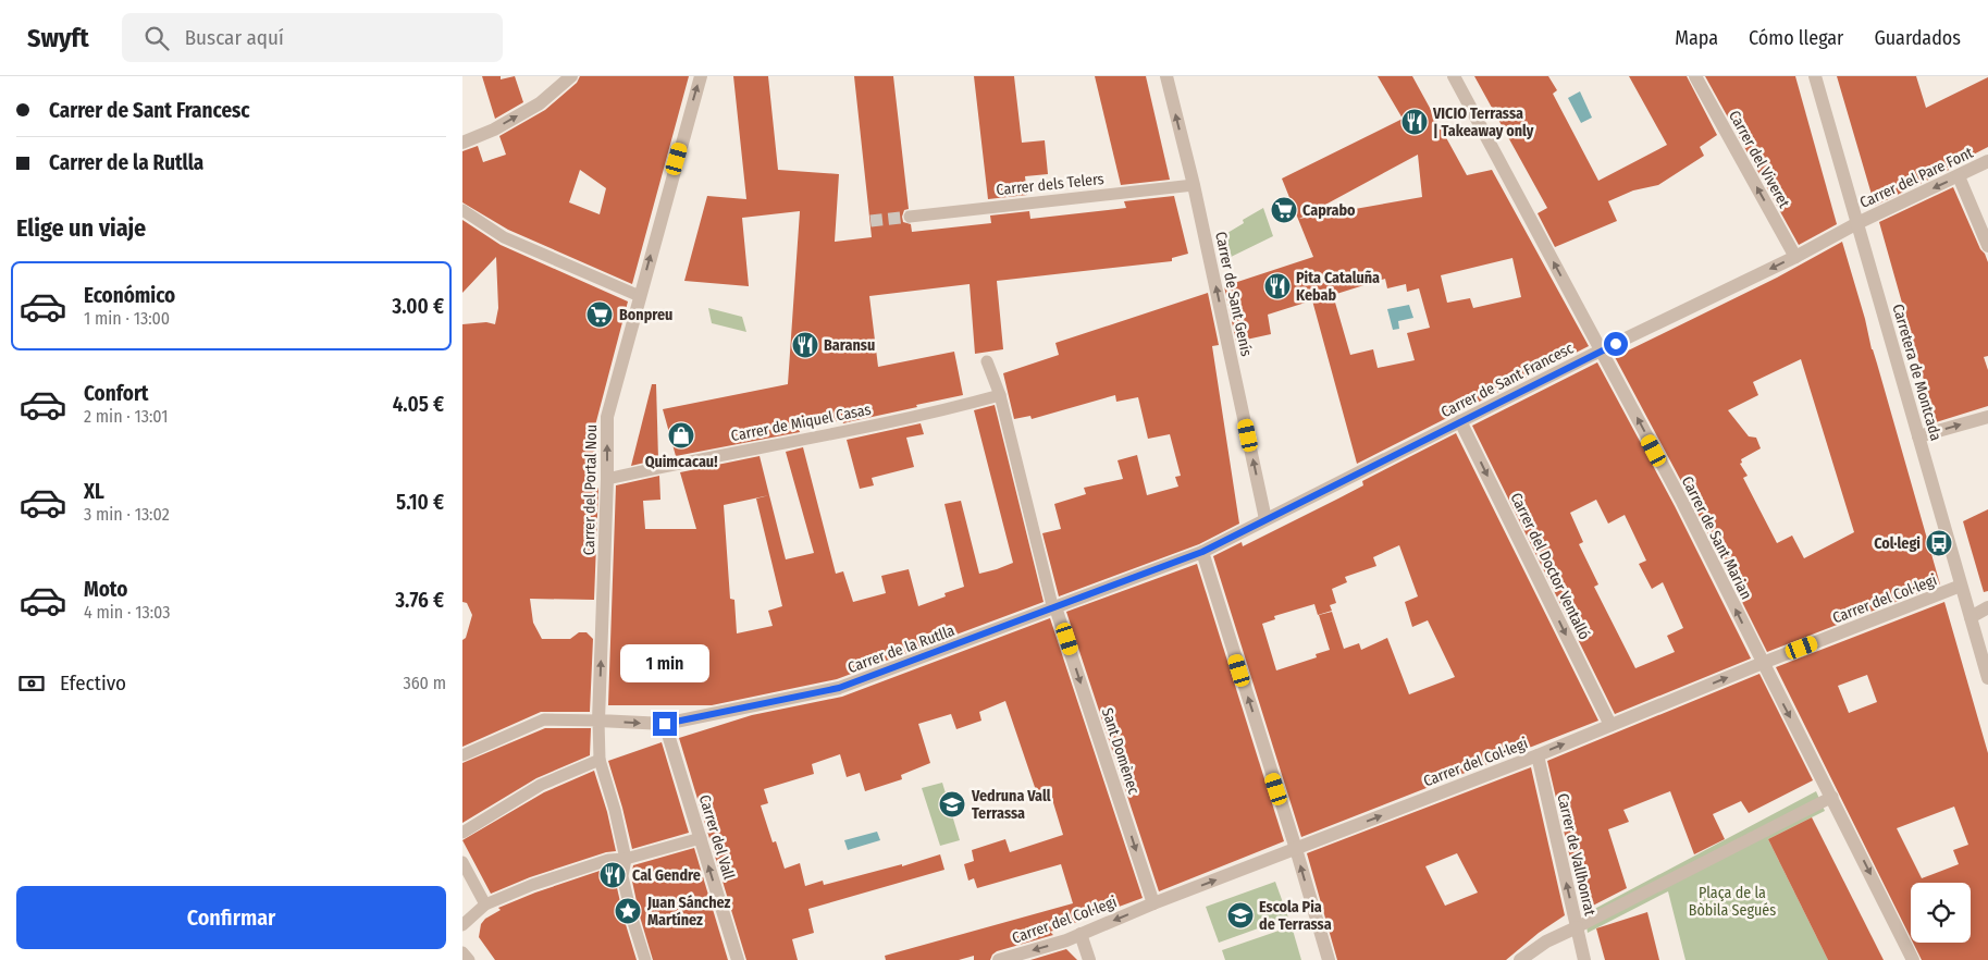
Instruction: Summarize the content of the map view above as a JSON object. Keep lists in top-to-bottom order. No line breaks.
{"streets":{"street":["Carrer del Viveret","Carrer del Pare Font","Carrer dels Telers","Carrer de Sant Genís","Carretera de Montcada","Carrer de Sant Francesc","Carrer de Miquel Casas","Carrer del Portal Nou","Carrer de Sant Marian","Carrer del Doctor Ventalló","Carrer del Col·legi","Carrer de la Rutlla","Sant Domènec","Carrer del Vall","Carrer de Vallhonrat"]},"crossings":[["Carrer del Viveret","Carrer de Sant Francesc"],["Carrer del Pare Font","Carretera de Montcada"],["Carrer del Pare Font","Carrer de Sant Francesc"],["Carrer dels Telers","Carrer de Sant Genís"],["Carrer de Sant Genís","Carrer de Sant Francesc"],["Carretera de Montcada","Carrer de Sant Francesc"],["Carretera de Montcada","Carrer del Col·legi"],["Carrer de Sant Francesc","Carrer de Sant Marian"],["Carrer de Sant Francesc","Carrer del Doctor Ventalló"],["Carrer de Sant Francesc","Carrer de la Rutlla"],["Carrer de Miquel Casas","Carrer del Portal Nou"],["Carrer del Portal Nou","Carrer de la Rutlla"],["Carrer de Sant Marian","Carrer del Col·legi"],["Carrer del Doctor Ventalló","Carrer del Col·legi"],["Carrer del Col·legi","Sant Domènec"],["Carrer del Col·legi","Carrer de Vallhonrat"],["Carrer de la Rutlla","Sant Domènec"],["Carrer de la Rutlla","Carrer del Vall"]],"one_way":["Carrer del Viveret","Carrer del Pare Font","Carrer de Sant Genís","Carrer del Portal Nou","Carrer del Doctor Ventalló","Sant Domènec","Carrer de Vallhonrat"],"parks":["Plaça de la Bòbila Segués"],"places":{"restaurant":["VICIO Terrassa | Takeaway only","Pita Cataluña Kebab","Baransu","Cal Gendre"],"supermarket":["Caprabo","Bonpreu"],"shop":["Quimcacau!"],"bus stop":["Col·legi"],"school or university":["Vedruna Vall Terrassa","Escola Pia de Terrassa"],"place":["Juan Sánchez Martínez"]},"page":{"header":"Swyft","search":"Buscar aquí","nav":["Mapa","Cómo llegar","Guardados"],"banner":["Carrer de Sant Francesc","Carrer de la Rutlla"],"heading":"Elige un viaje","list":[{"name":"Económico","note":"1 min · 13:00","value":"3.00 €"},{"name":"Confort","note":"2 min · 13:01","value":"4.05 €"},{"name":"XL","note":"3 min · 13:02","value":"5.10 €"},{"name":"Moto","note":"4 min · 13:03","value":"3.76 €"}],"bubble":"1 min","pay":["Efectivo","360 m"],"buttons":"Confirmar"}}
